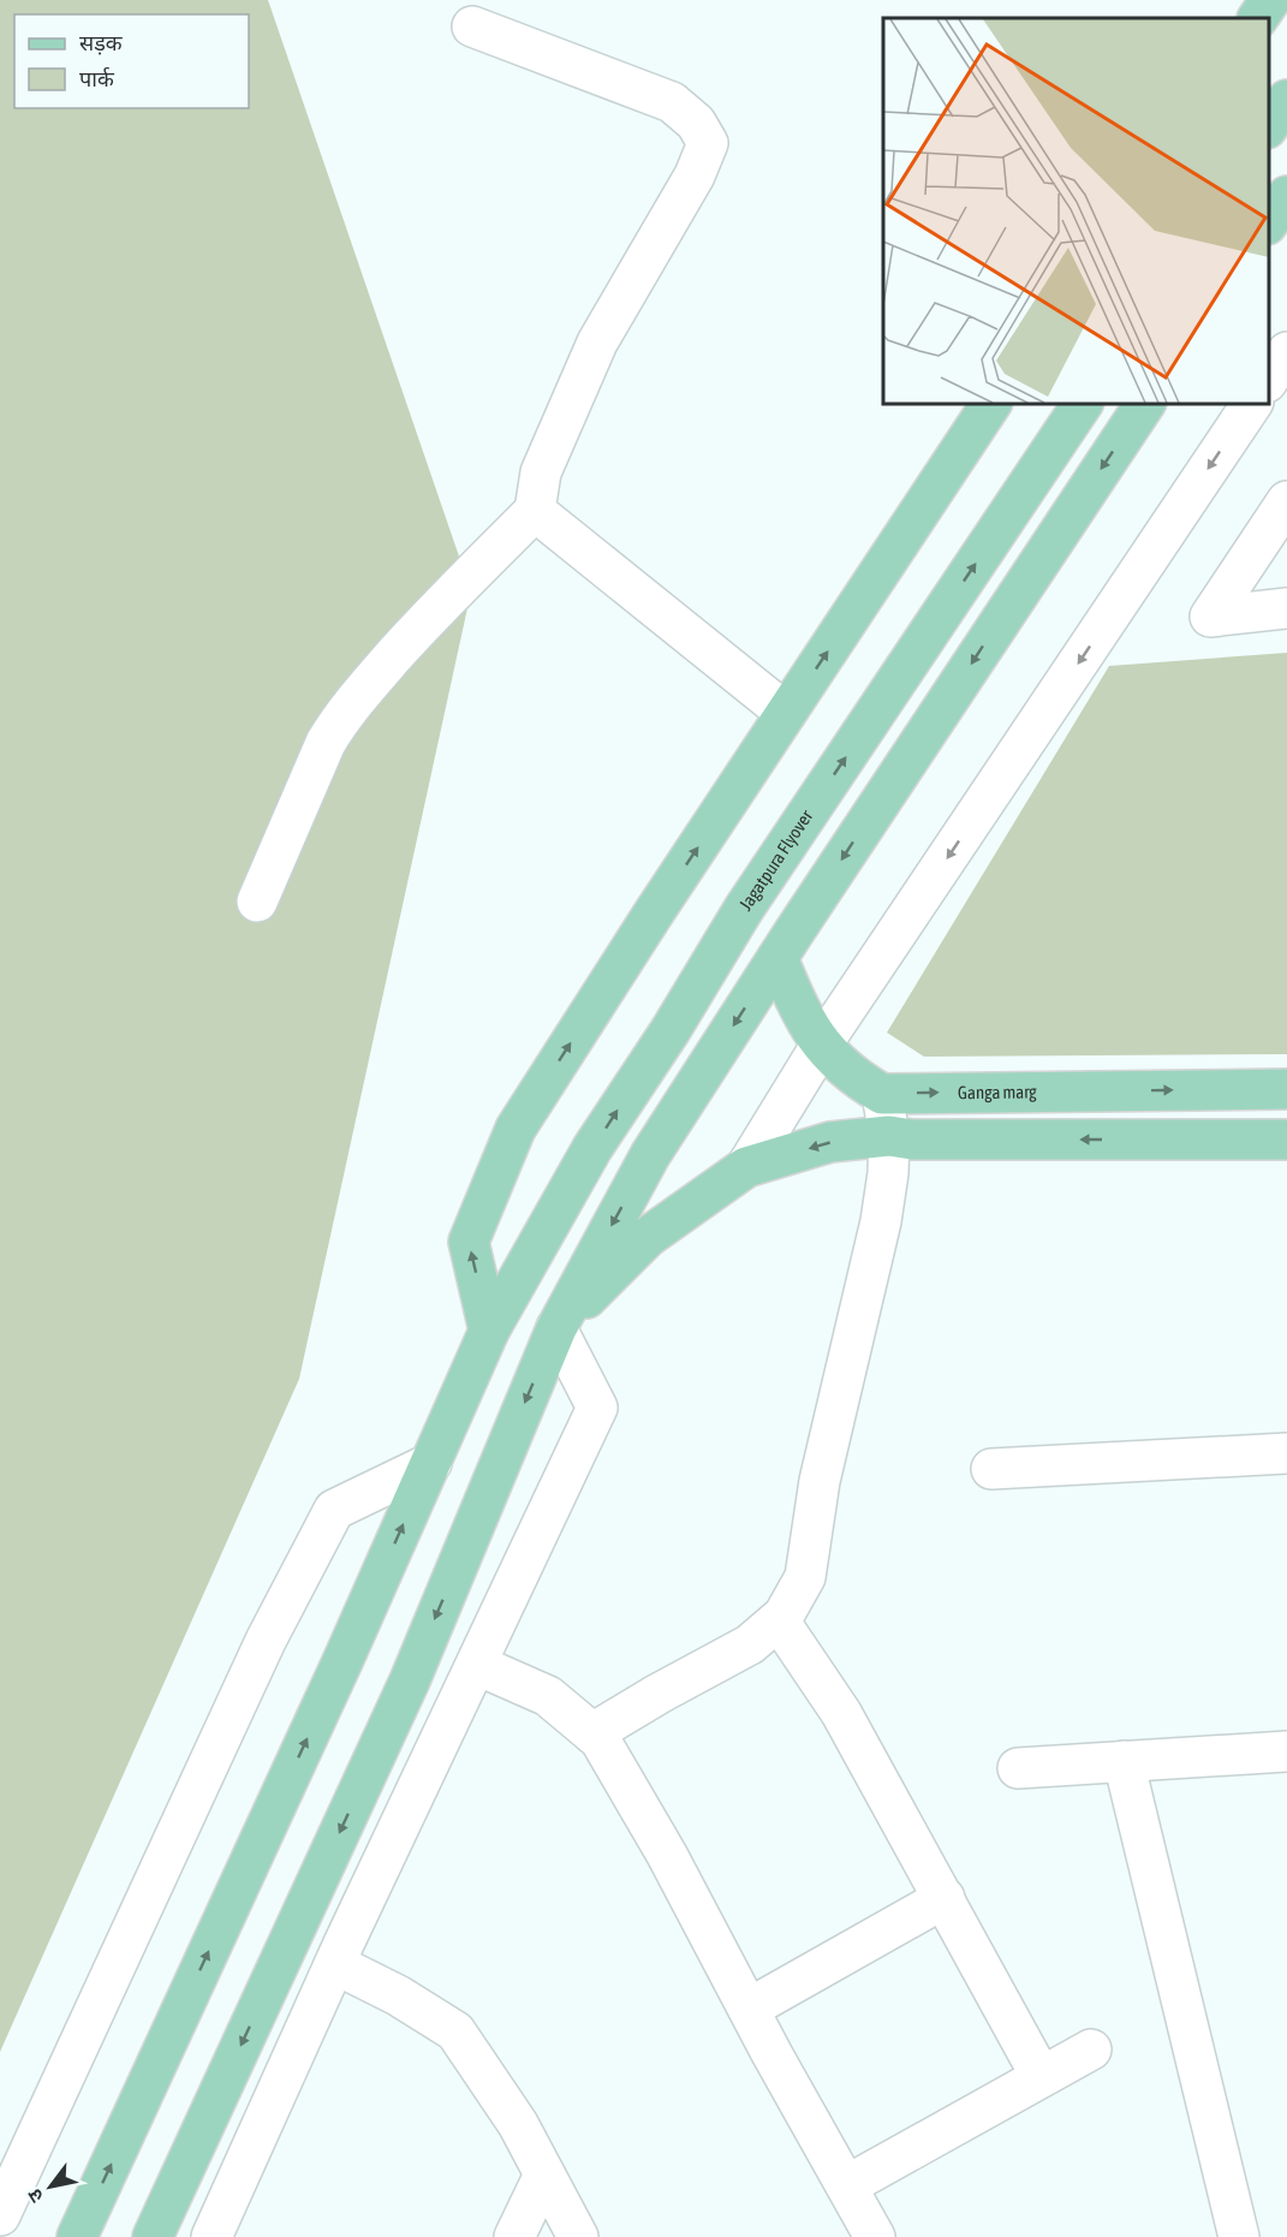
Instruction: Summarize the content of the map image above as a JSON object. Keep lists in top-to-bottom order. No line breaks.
{"streets":{"main road":["Jagatpura Flyover","Ganga marg"]},"legend":["सड़क","पार्क"],"north":"bottom left"}
